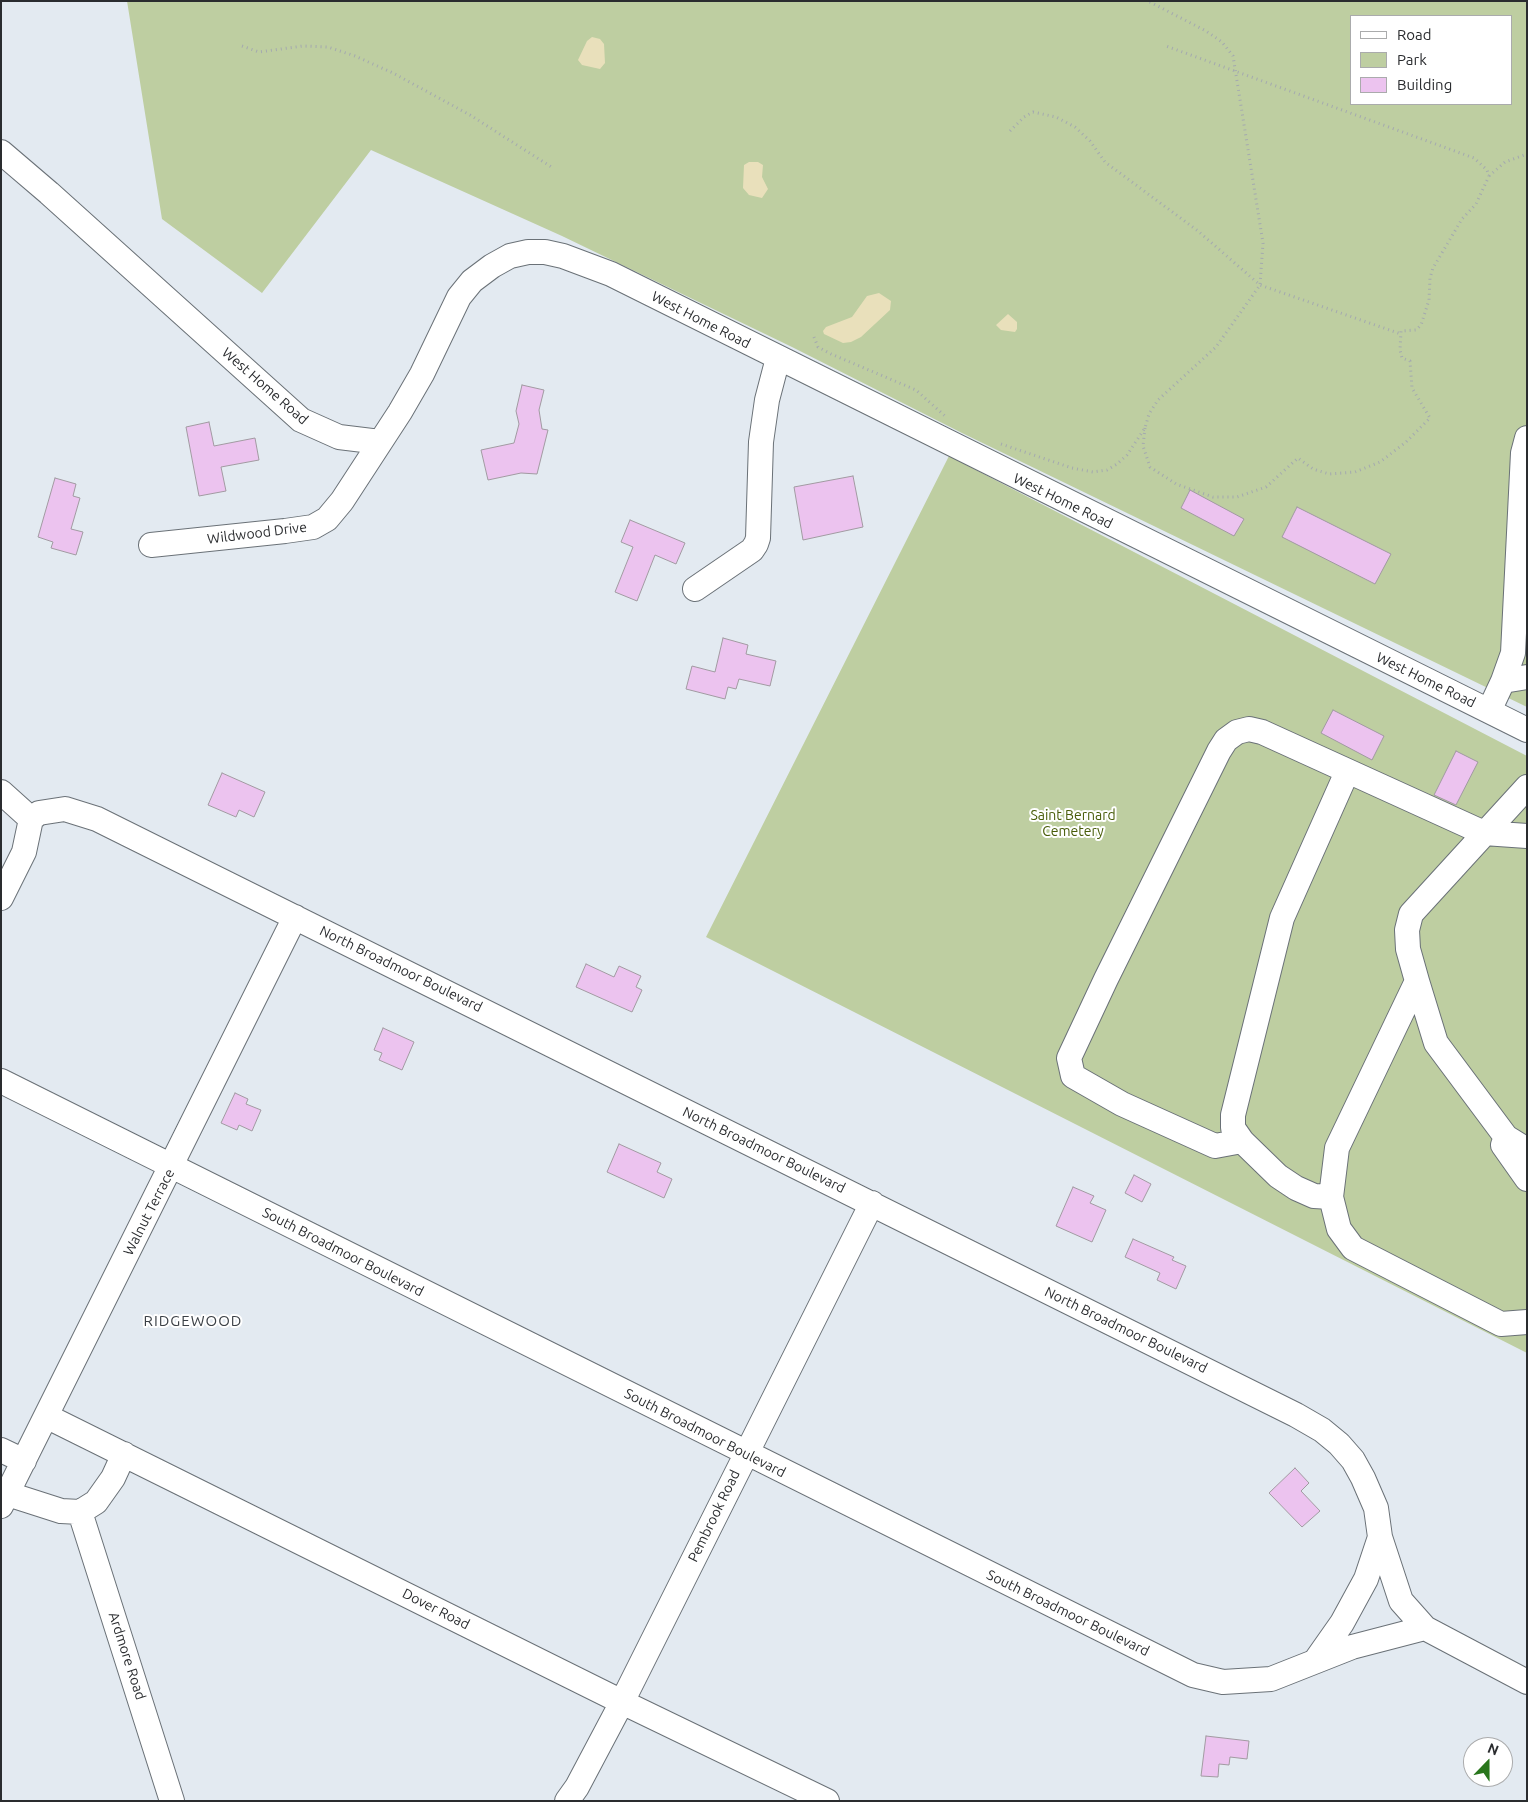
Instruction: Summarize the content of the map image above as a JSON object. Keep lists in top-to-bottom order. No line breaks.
{"streets":{"street":["West Home Road","Wildwood Drive","North Broadmoor Boulevard","Walnut Terrace","South Broadmoor Boulevard","Pembrook Road","Dover Road","Ardmore Road"]},"crossings":[["West Home Road","Wildwood Drive"],["North Broadmoor Boulevard","Walnut Terrace"],["North Broadmoor Boulevard","South Broadmoor Boulevard"],["North Broadmoor Boulevard","Pembrook Road"],["Walnut Terrace","South Broadmoor Boulevard"],["Walnut Terrace","Dover Road"],["South Broadmoor Boulevard","Pembrook Road"],["Pembrook Road","Dover Road"]],"districts":["RIDGEWOOD"],"parks":["Saint Bernard Cemetery"],"legend":["Road","Park","Building"],"north":"top"}
